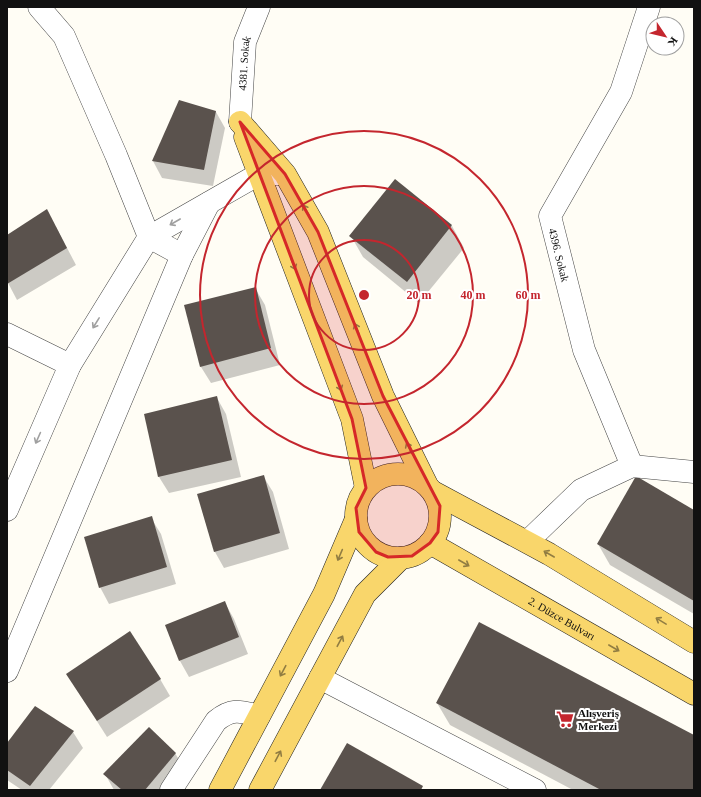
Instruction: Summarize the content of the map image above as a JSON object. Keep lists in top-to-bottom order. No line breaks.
{"streets":{"main road":["2. Düzce Bulvarı"],"street":["4381. Sokak","4396. Sokak"]},"places":{"supermarket":["Alışveriş Merkezi"]},"north":"bottom right","rings":["20 m","40 m","60 m"]}
